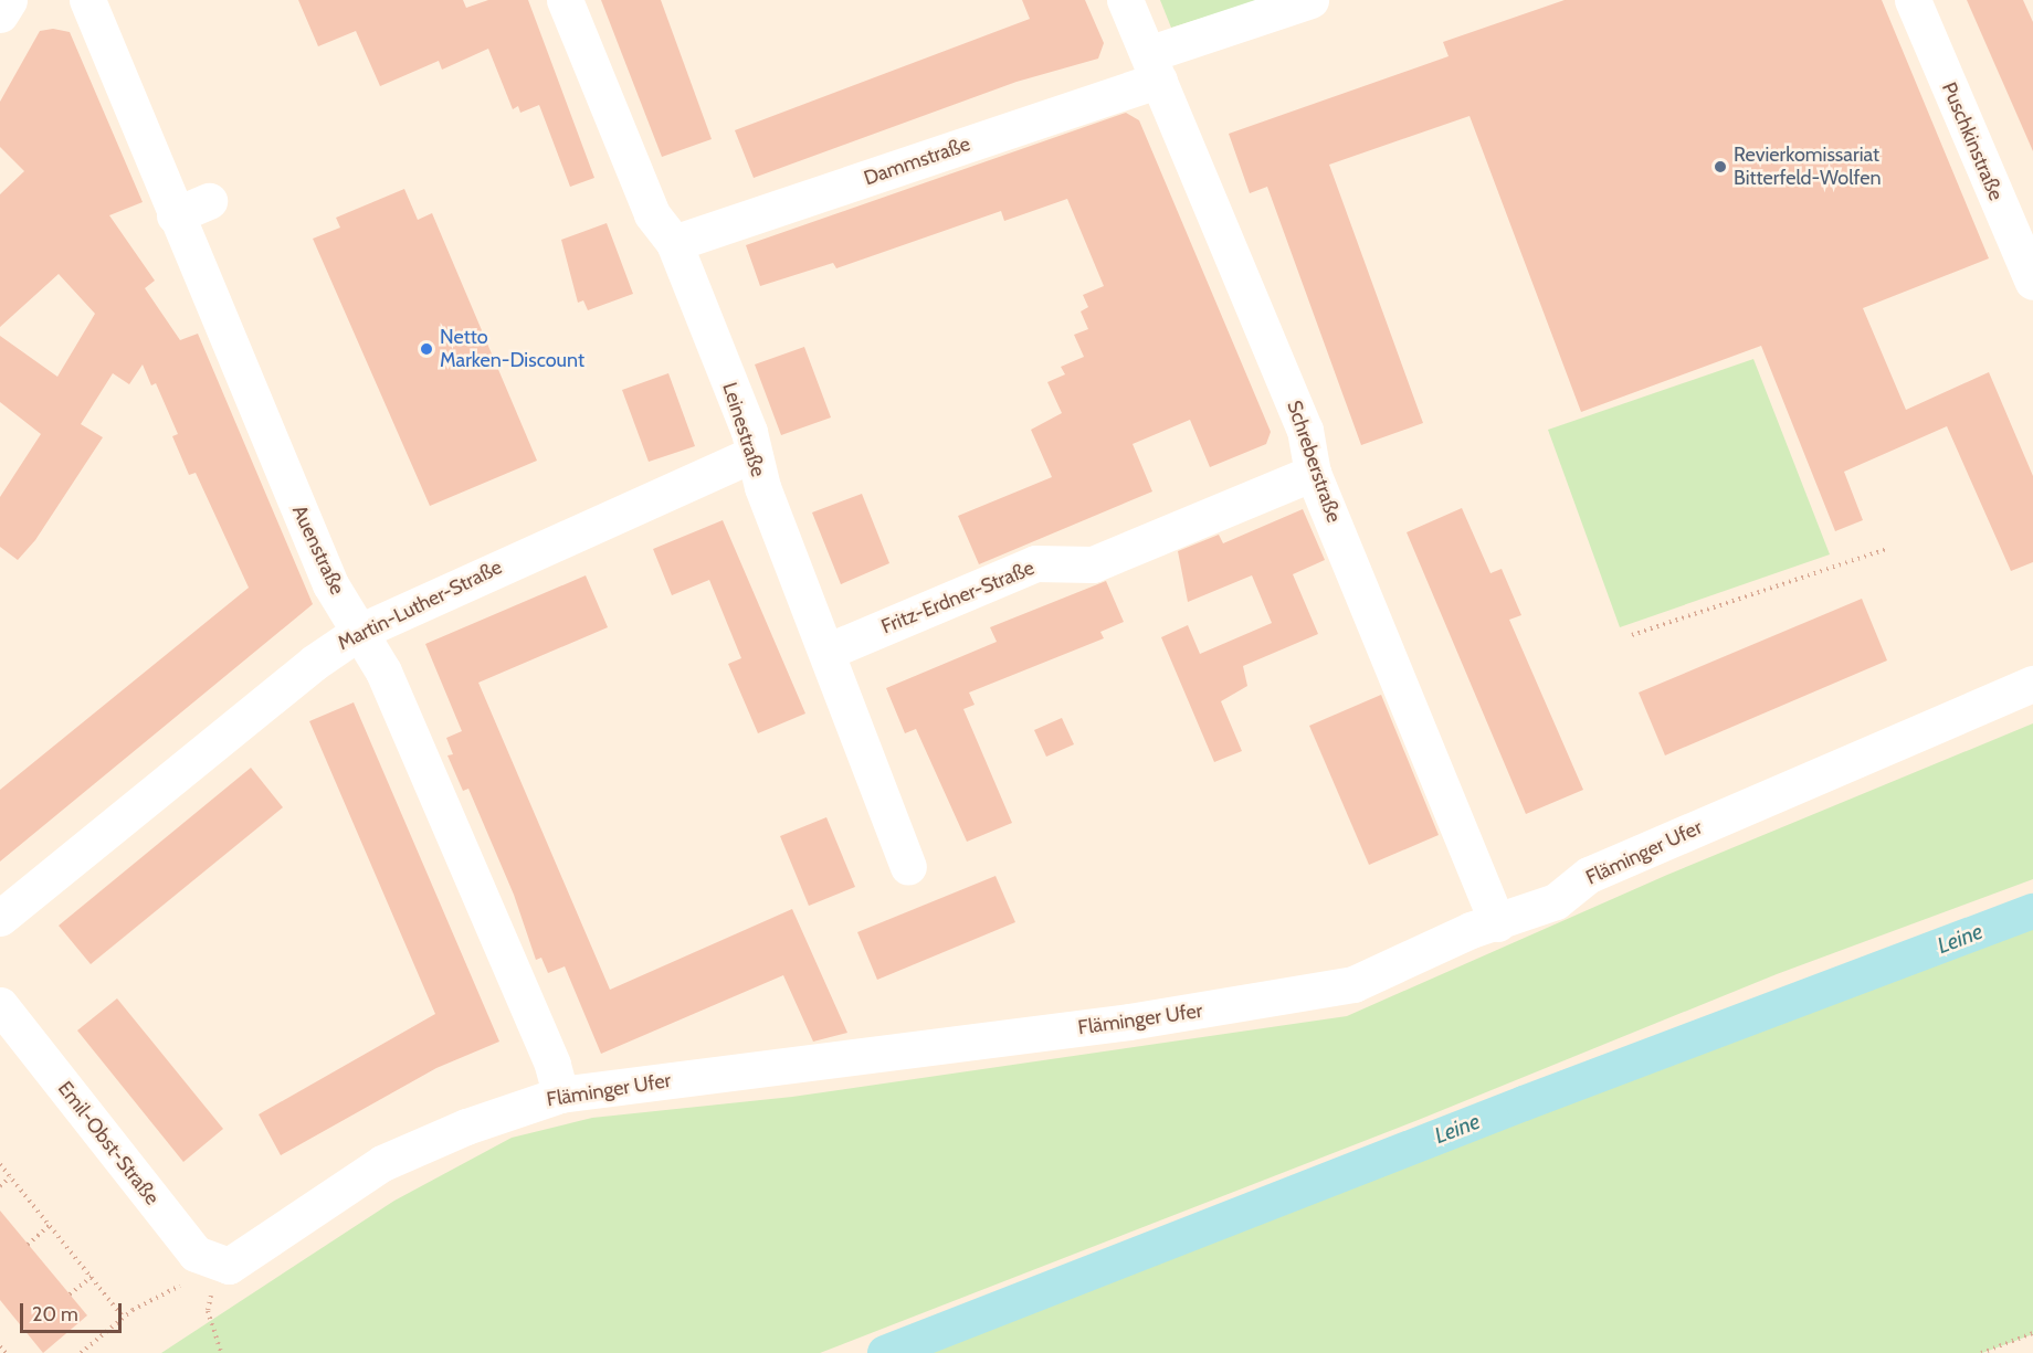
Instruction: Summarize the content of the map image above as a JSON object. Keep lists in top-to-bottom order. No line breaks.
{"streets":{"street":["Puschkinstraße","Dammstraße","Leinestraße","Schreberstraße","Auenstraße","Fritz-Erdner-Straße","Martin-Luther-Straße","Fläminger Ufer","Emil-Obst-Straße"]},"crossings":[["Dammstraße","Leinestraße"],["Dammstraße","Schreberstraße"],["Leinestraße","Fritz-Erdner-Straße"],["Leinestraße","Martin-Luther-Straße"],["Schreberstraße","Fritz-Erdner-Straße"],["Schreberstraße","Fläminger Ufer"],["Auenstraße","Martin-Luther-Straße"],["Auenstraße","Fläminger Ufer"],["Fläminger Ufer","Emil-Obst-Straße"]],"water":["Leine"],"places":["Revierkomissariat Bitterfeld-Wolfen","Netto Marken-Discount"],"scale_bar":"20 m"}
